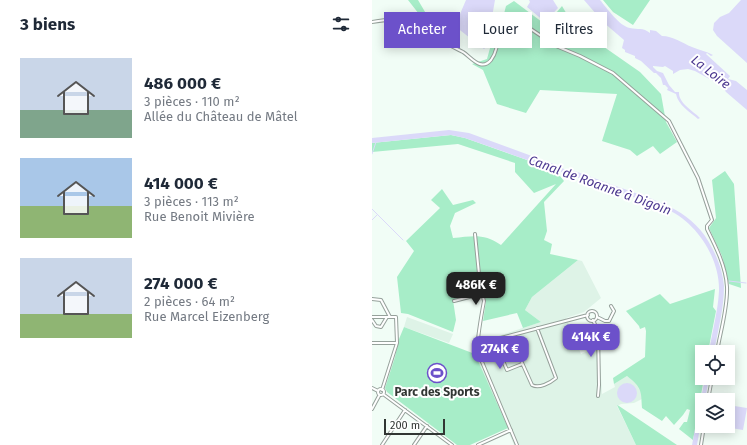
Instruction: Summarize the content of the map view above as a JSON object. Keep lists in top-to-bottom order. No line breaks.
{"water":["La Loire","Canal de Roanne à Digoin"],"places":{"sports":["Parc des Sports"]},"scale_bar":"200 m","page":{"heading":"3 biens","chip":["Acheter","Louer","Filtres"],"list":[{"name":"486 000 €","note":"3 pièces · 110 m² · Allée du Château de Mâtel"},{"name":"414 000 €","note":"3 pièces · 113 m² · Rue Benoit Mivière"},{"name":"274 000 €","note":"2 pièces · 64 m² · Rue Marcel Eizenberg"}],"price":["486K €","414K €","274K €"],"scale":"200 m"}}
